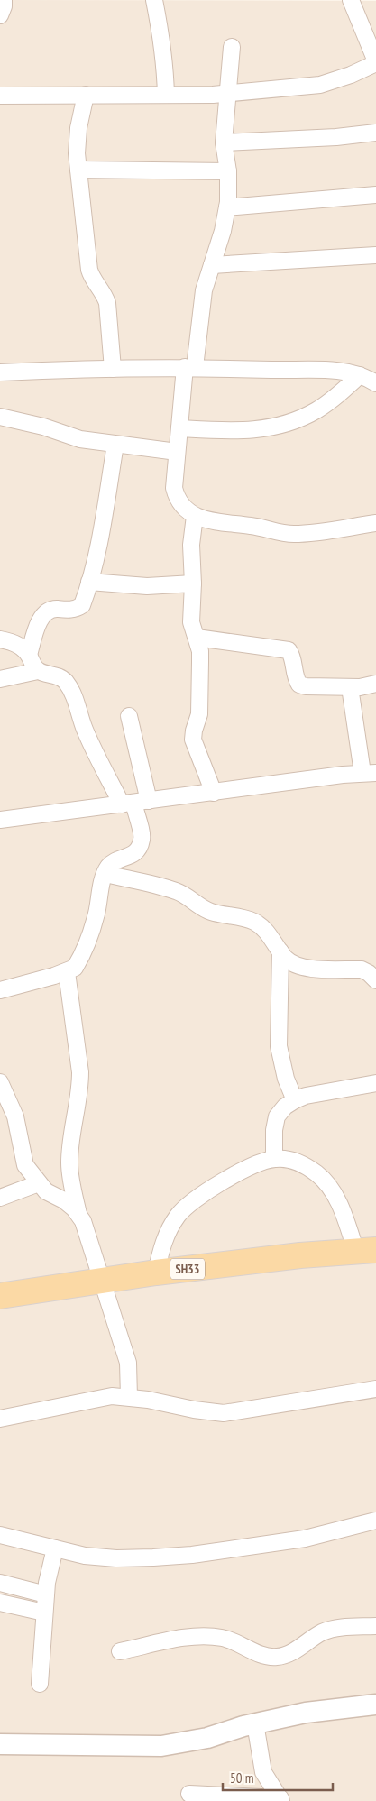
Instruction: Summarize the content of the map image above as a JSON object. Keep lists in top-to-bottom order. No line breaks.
{"streets":{"main road":["SH33"]},"scale_bar":"50 m"}
